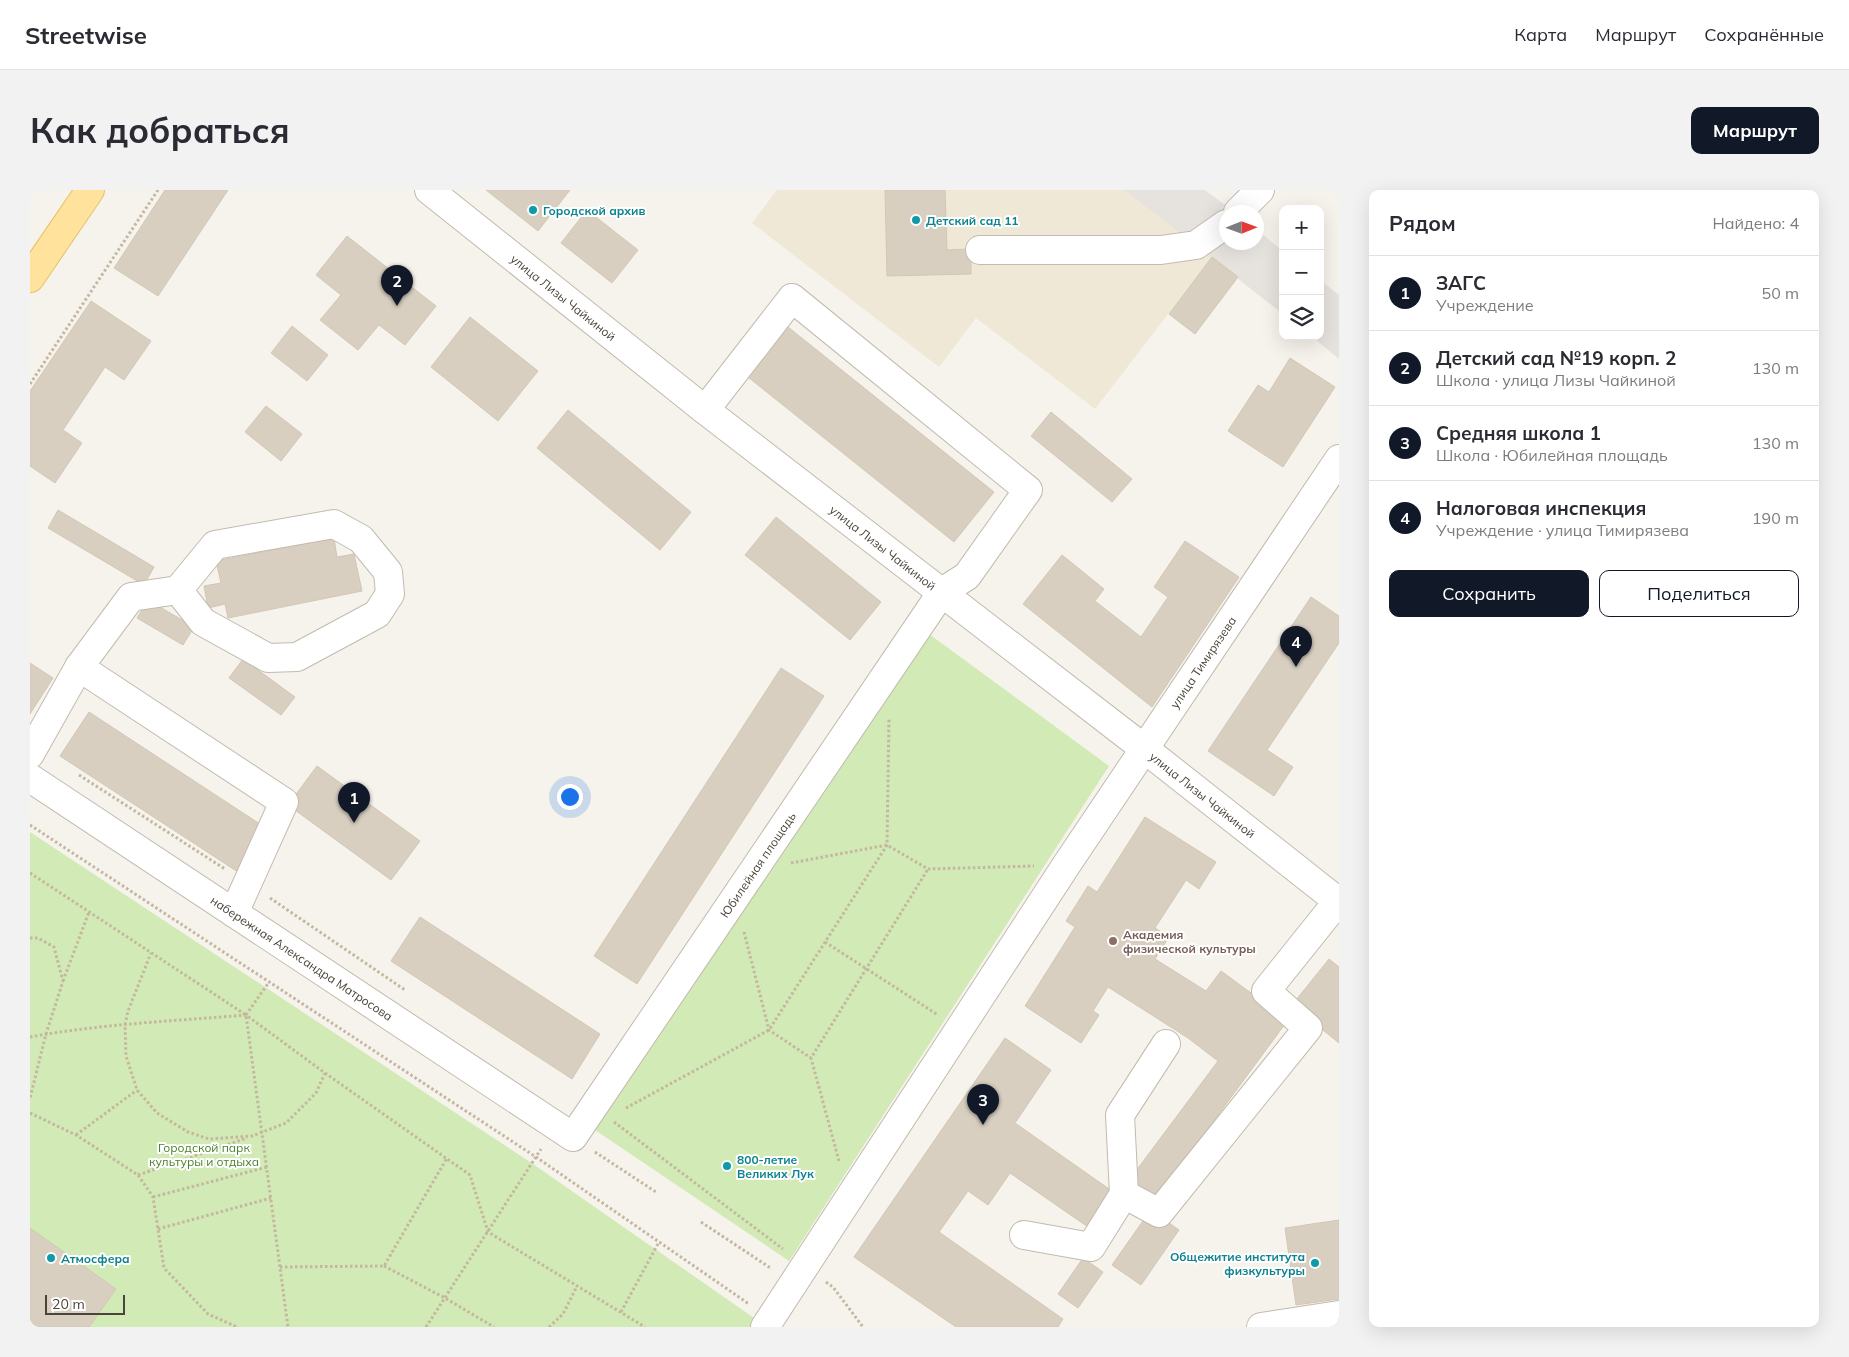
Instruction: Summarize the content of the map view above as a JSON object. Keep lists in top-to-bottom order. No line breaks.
{"streets":{"street":["улица Лизы Чайкиной","улица Тимирязева","Юбилейная площадь","набережная Александра Матросова"]},"crossings":[["улица Лизы Чайкиной","улица Тимирязева"],["улица Лизы Чайкиной","Юбилейная площадь"],["Юбилейная площадь","набережная Александра Матросова"]],"parks":["Городской парк культуры и отдыха"],"places":["Городской архив","Детский сад 11","Aкадемия физической культуры","800-летие Великих Лук","Атмосфера","Общежитие института физкультуры"],"scale_bar":"20 m","north":"right","page":{"header":"Streetwise","nav":["Карта","Маршрут","Сохранённые"],"buttons":["Маршрут",["Сохранить","Поделиться"]],"title":"Как добраться","heading":["Рядом","Найдено: 4"],"map_buttons":["+","−"],"list":[{"mark":"1","name":"ЗАГС","note":"Учреждение","value":"50 m"},{"mark":"2","name":"Детский сад №19 корп. 2","note":"Школа · улица Лизы Чайкиной","value":"130 m"},{"mark":"3","name":"Средняя школа 1","note":"Школа · Юбилейная площадь","value":"130 m"},{"mark":"4","name":"Налоговая инспекция","note":"Учреждение · улица Тимирязева","value":"190 m"}],"pins":["2","4","1","3"],"scale":"20 m"}}
